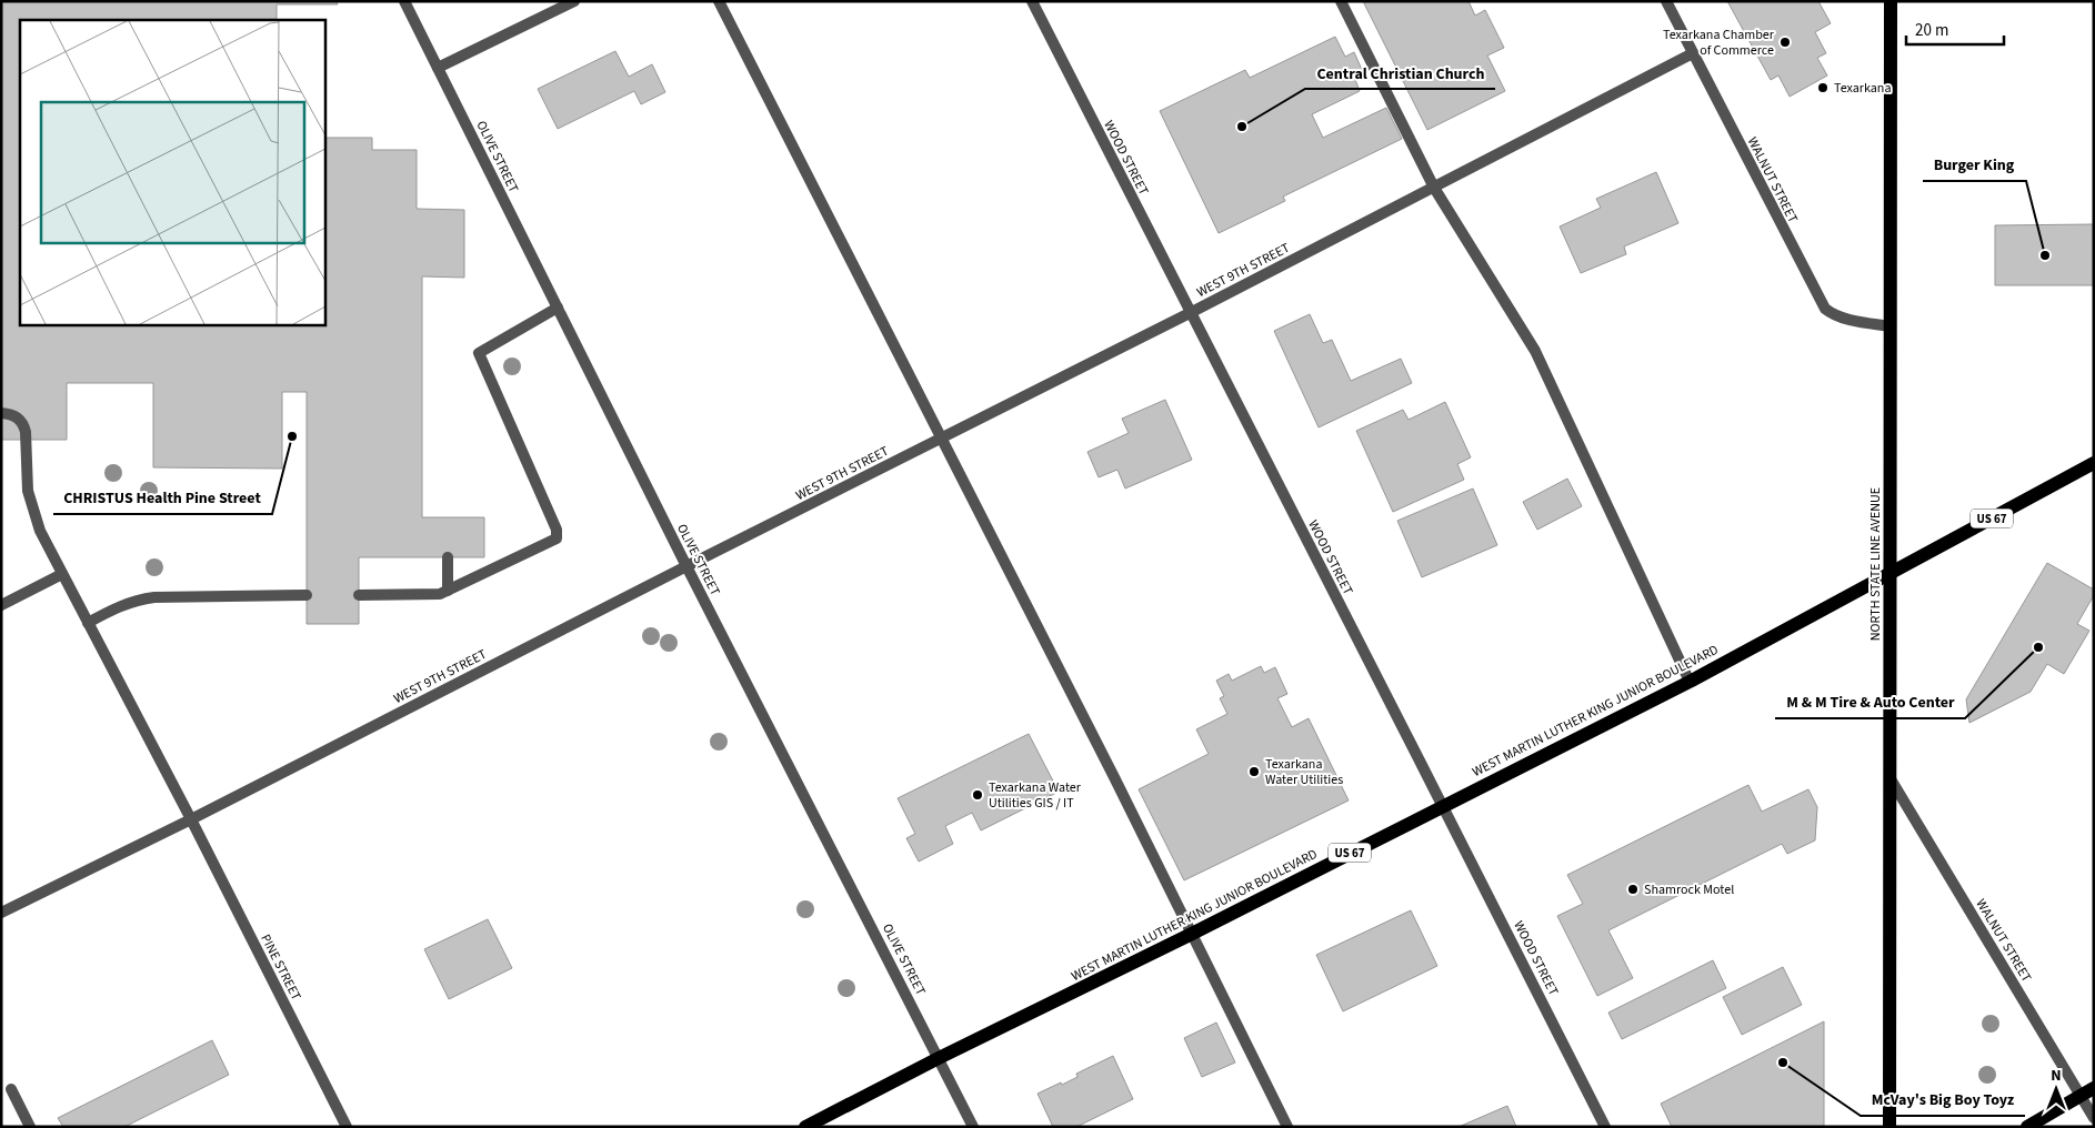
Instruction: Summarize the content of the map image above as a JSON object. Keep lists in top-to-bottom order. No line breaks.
{"streets":{"main road":["US 67","NORTH STATE LINE AVENUE","WEST MARTIN LUTHER KING JUNIOR BOULEVARD"],"street":["OLIVE STREET","WOOD STREET","WALNUT STREET","WEST 9TH STREET","PINE STREET"]},"crossings":[["OLIVE STREET","WEST 9TH STREET"],["OLIVE STREET","WEST MARTIN LUTHER KING JUNIOR BOULEVARD"],["WOOD STREET","WEST 9TH STREET"],["WOOD STREET","WEST MARTIN LUTHER KING JUNIOR BOULEVARD"],["WALNUT STREET","WEST 9TH STREET"],["WALNUT STREET","NORTH STATE LINE AVENUE"],["WEST 9TH STREET","PINE STREET"],["US 67","NORTH STATE LINE AVENUE"],["US 67","WEST MARTIN LUTHER KING JUNIOR BOULEVARD"],["NORTH STATE LINE AVENUE","WEST MARTIN LUTHER KING JUNIOR BOULEVARD"]],"places":["Texarkana Chamber of Commerce","Texarkana","Central Christian Church","Burger King","CHRISTUS Health Pine Street","M & M Tire & Auto Center","Texarkana Water Utilities","Texarkana Water Utilities GIS / IT","Shamrock Motel","McVay's Big Boy Toyz"],"scale_bar":"20 m","north":"top"}
